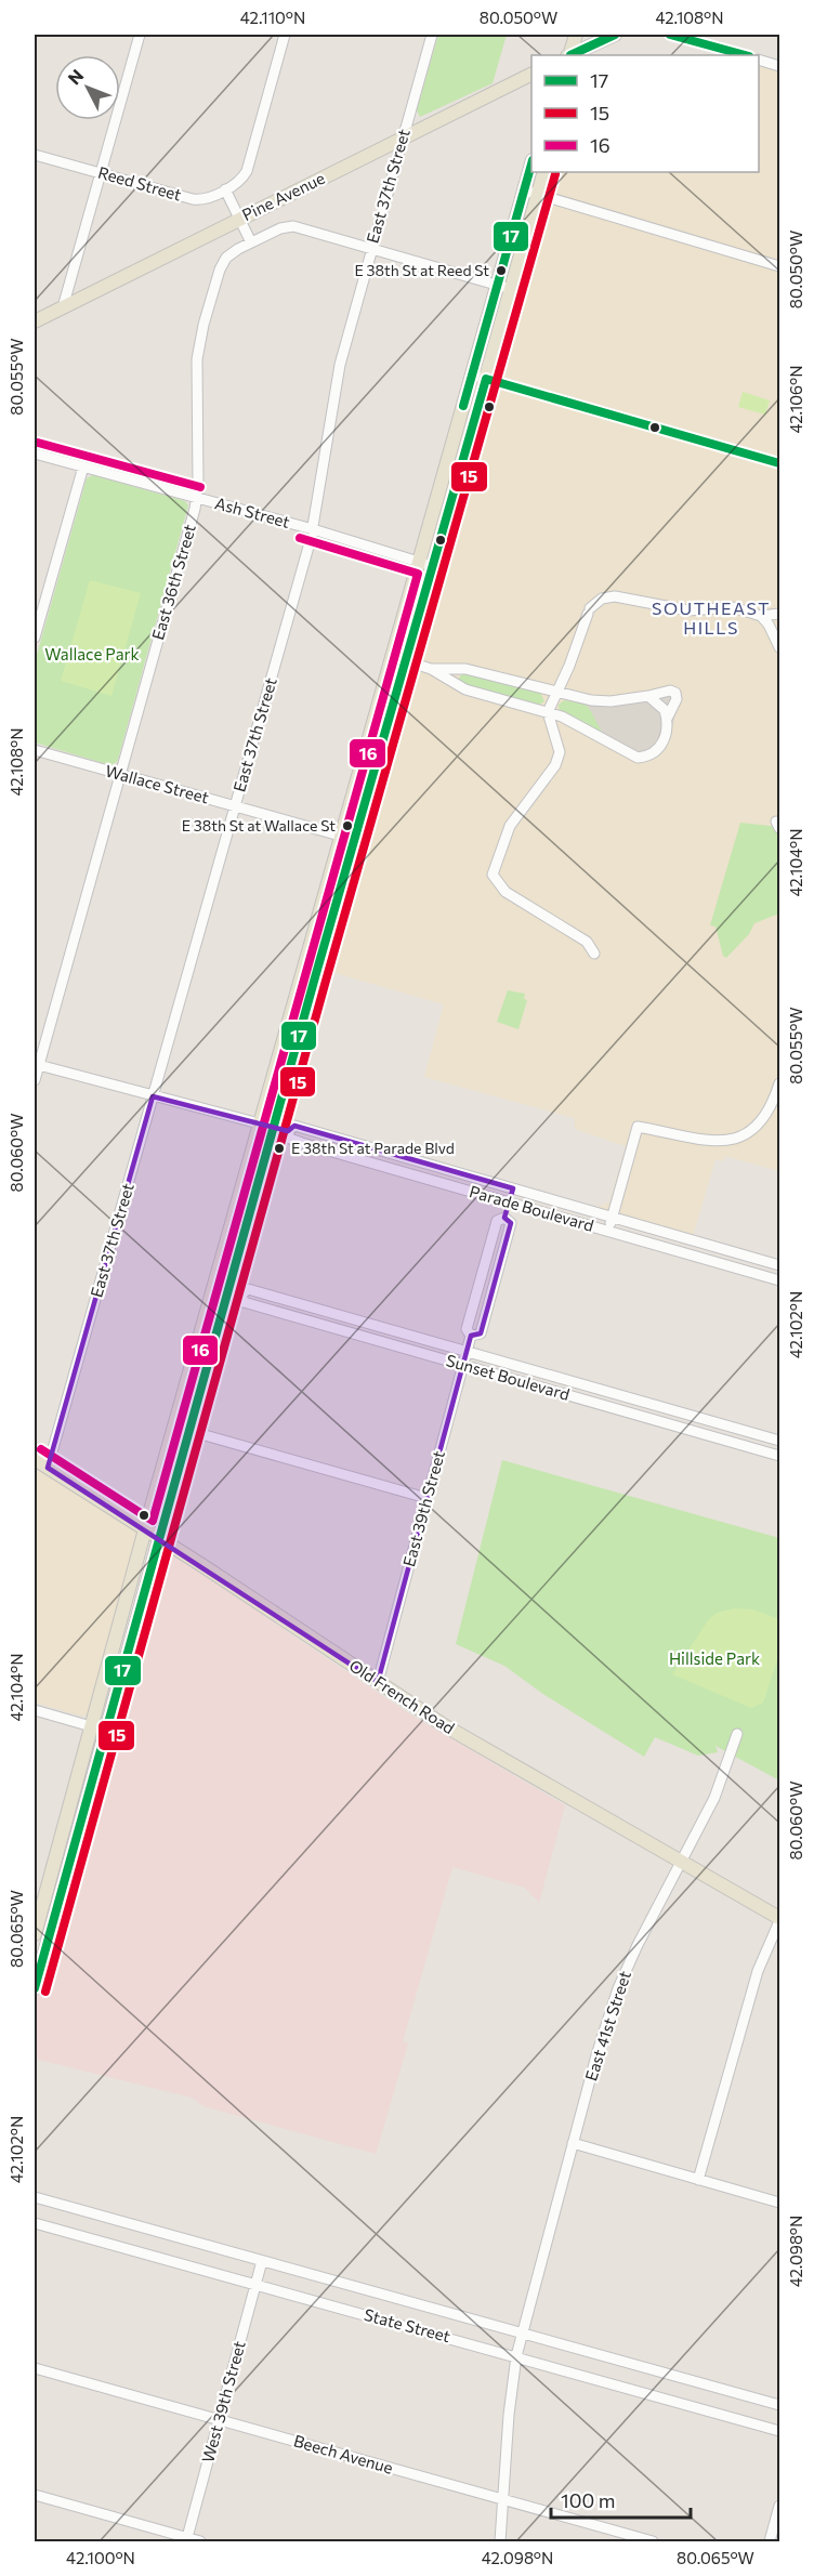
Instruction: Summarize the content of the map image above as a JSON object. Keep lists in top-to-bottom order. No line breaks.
{"streets":{"main road":["Pine Avenue","Old French Road"],"street":["Reed Street","East 37th Street","Ash Street","East 36th Street","Wallace Street","Parade Boulevard","Sunset Boulevard","East 39th Street","East 41st Street","State Street","West 39th Street","Beech Avenue"]},"crossings":[["East 37th Street","Pine Avenue"],["East 37th Street","Ash Street"],["East 37th Street","Wallace Street"],["East 37th Street","Parade Boulevard"],["East 37th Street","Old French Road"],["Ash Street","East 36th Street"],["East 36th Street","Wallace Street"],["East 36th Street","Parade Boulevard"],["Parade Boulevard","East 39th Street"],["Sunset Boulevard","East 39th Street"],["East 39th Street","Old French Road"],["Old French Road","East 41st Street"],["East 41st Street","State Street"],["East 41st Street","Beech Avenue"],["State Street","West 39th Street"],["West 39th Street","Beech Avenue"]],"districts":["SOUTHEAST HILLS"],"parks":["Wallace Park","Hillside Park"],"places":["E 38th St at Reed St","E 38th St at Wallace St","E 38th St at Parade Blvd"],"lines":["transit line 17","transit line 15","transit line 16"],"legend":["17","15","16"],"scale_bar":"100 m","north":"top left","coordinates":["42.110°N","80.050°W","42.108°N","80.055°W","42.106°N","42.104°N","80.060°W","42.102°N","80.065°W","42.098°N","42.100°N"]}
